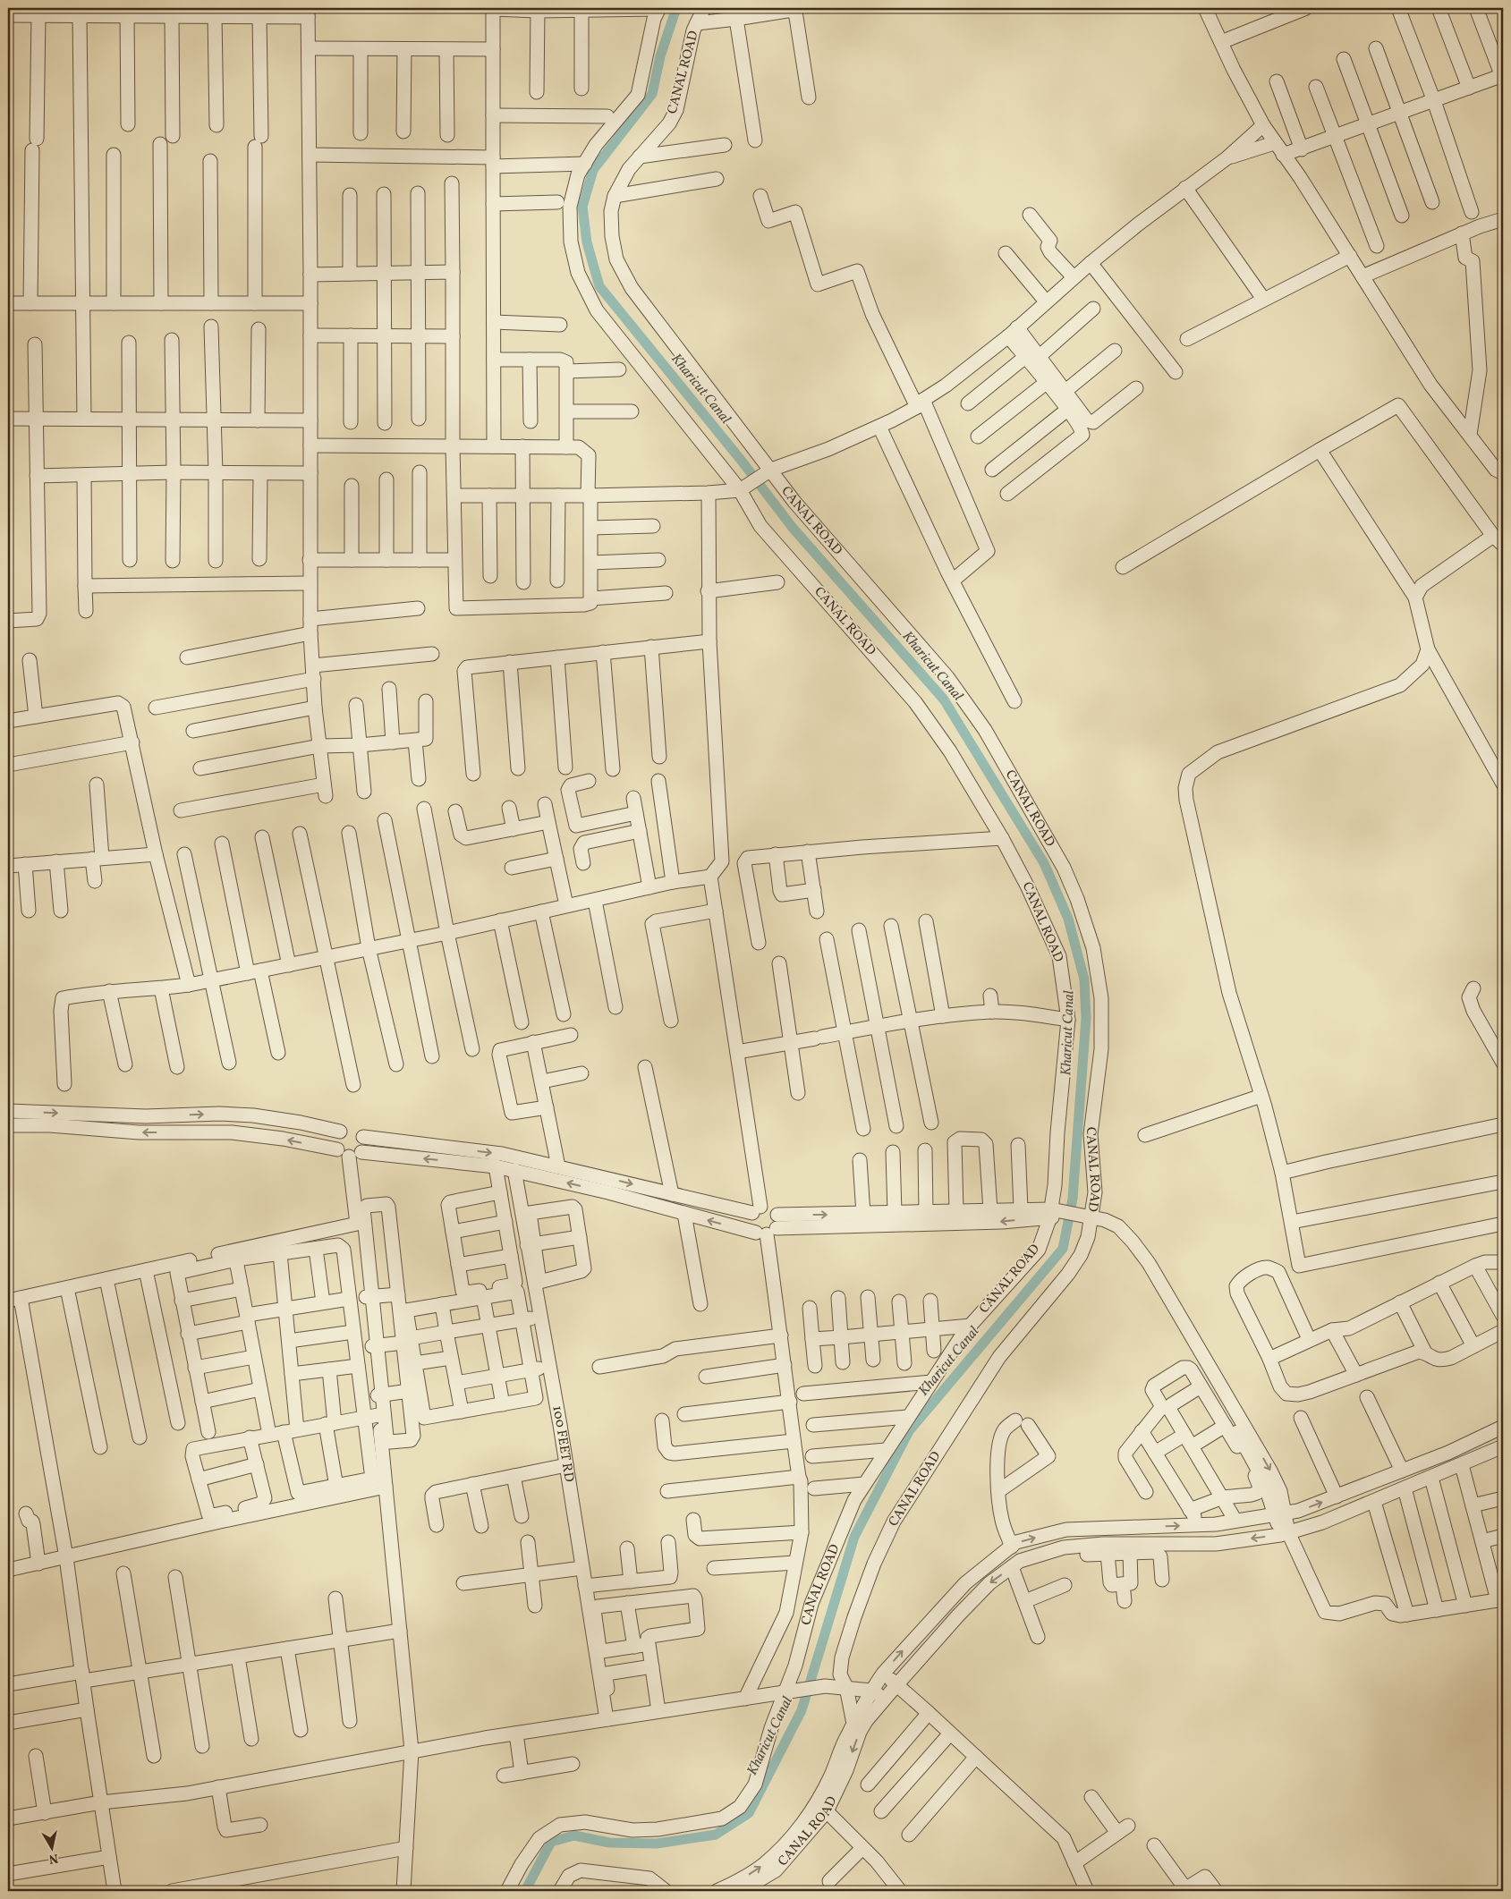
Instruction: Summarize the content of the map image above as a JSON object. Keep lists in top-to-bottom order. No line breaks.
{"streets":{"street":["CANAL ROAD","100 FEET RD"]},"water":["Kharicut Canal"],"north":"bottom"}
